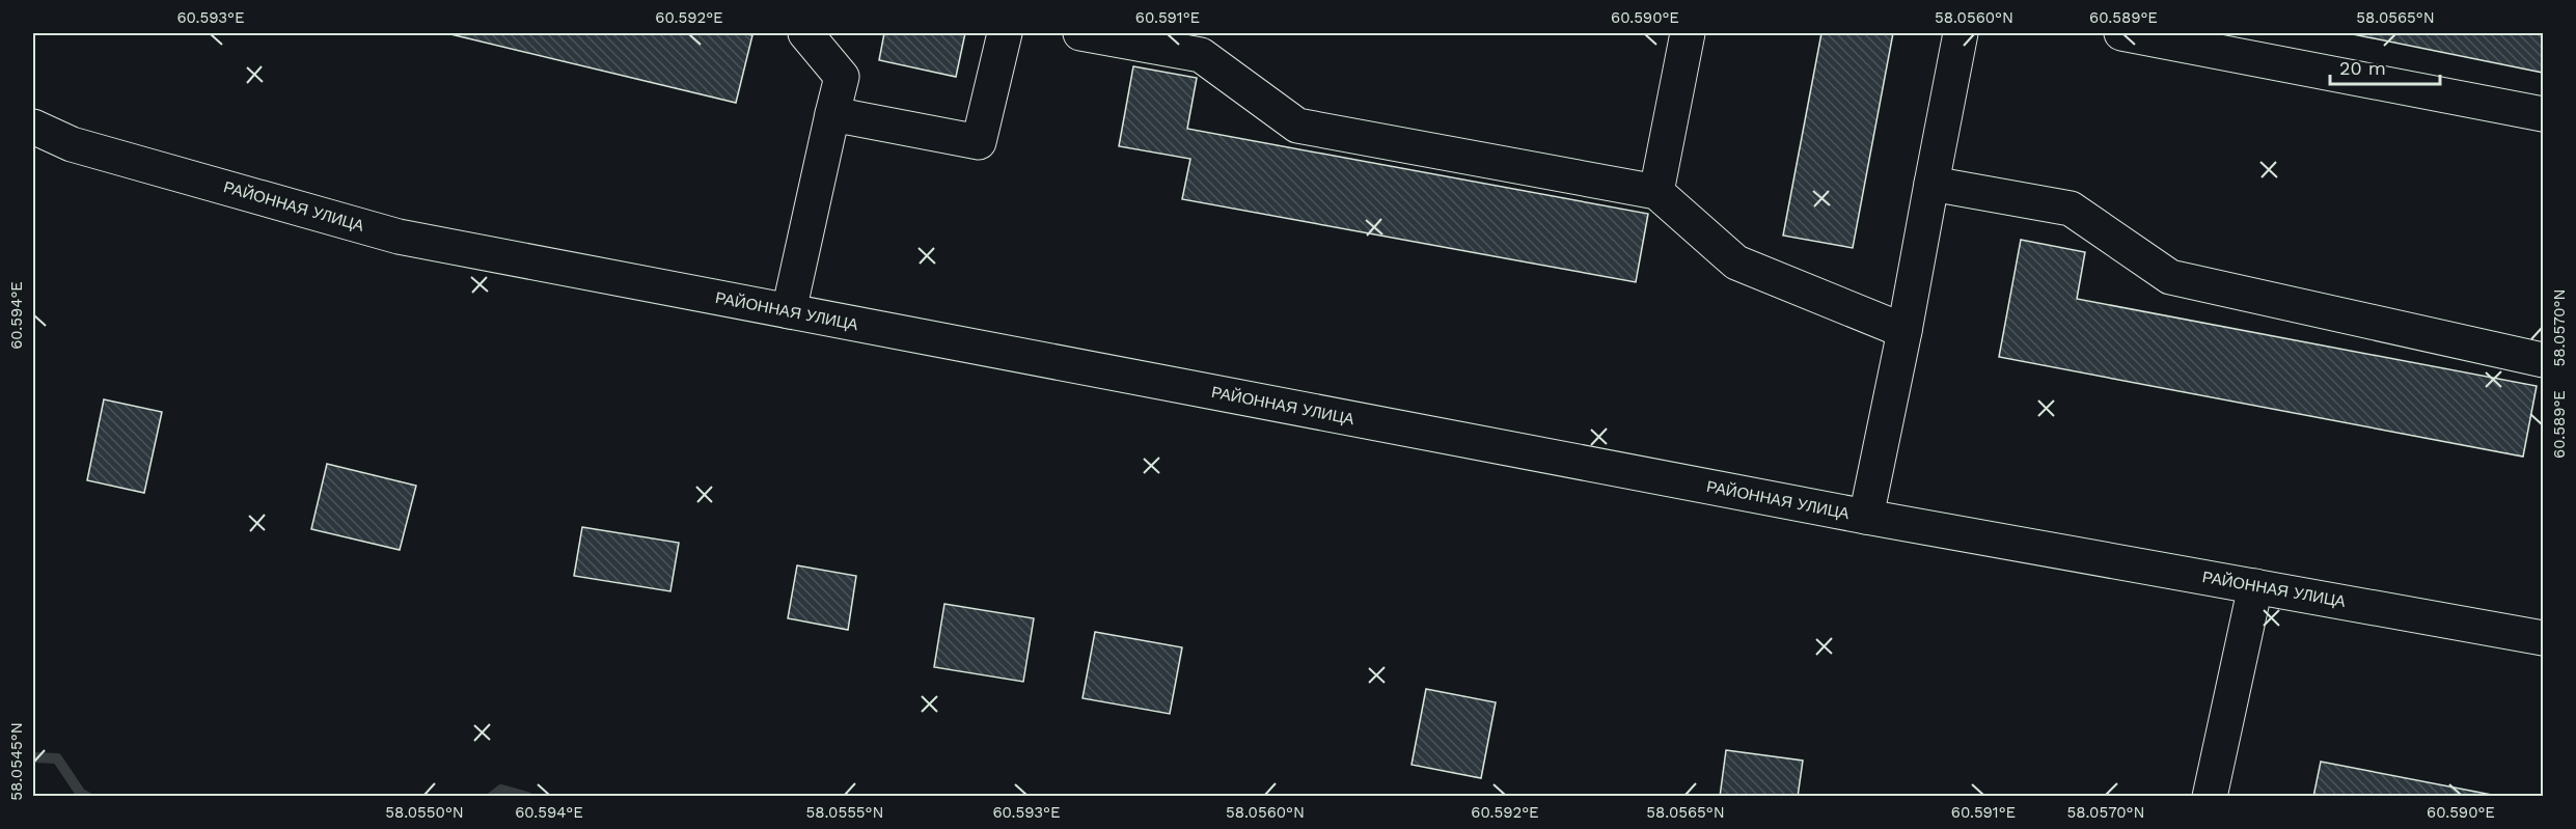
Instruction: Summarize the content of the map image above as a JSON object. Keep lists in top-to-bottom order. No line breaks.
{"streets":{"main road":["РАЙОННАЯ УЛИЦА"]},"scale_bar":"20 m","coordinates":["60.593°E","60.592°E","60.591°E","60.590°E","58.0560°N","60.589°E","58.0565°N","60.594°E","58.0570°N","58.0545°N","58.0550°N","58.0555°N"]}
